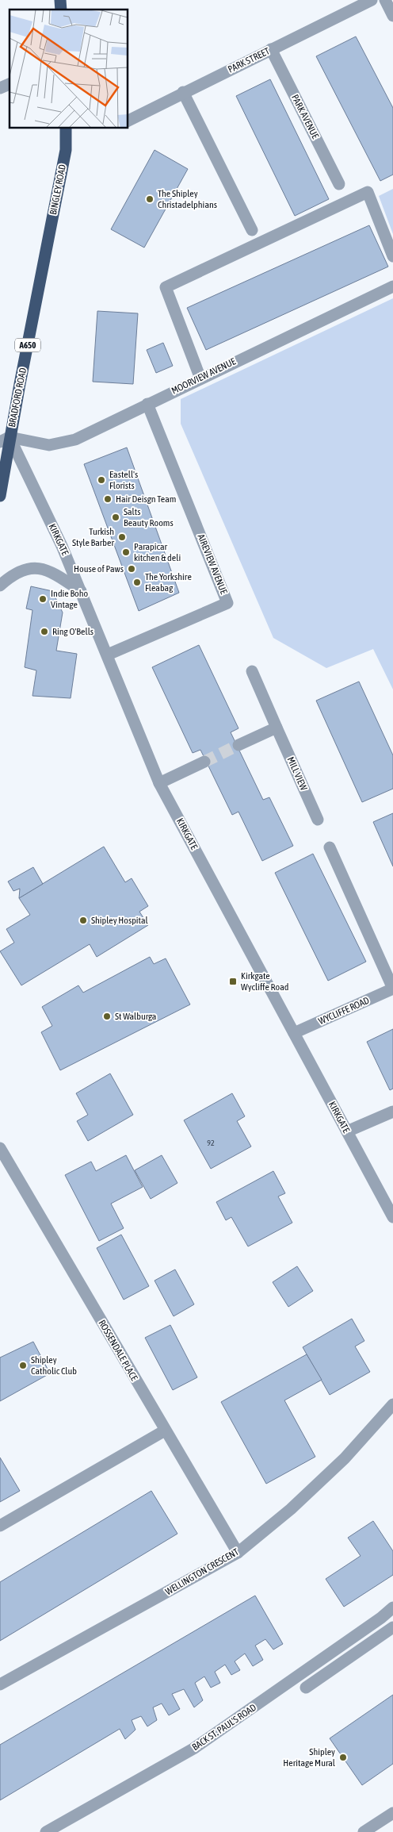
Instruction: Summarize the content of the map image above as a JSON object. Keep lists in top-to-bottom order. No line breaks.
{"streets":{"highway":["BINGLEY ROAD","A650","BRADFORD ROAD"],"street":["PARK STREET","PARK AVENUE","MOORVIEW AVENUE","KIRKGATE","AIREVIEW AVENUE","MILL VIEW","WYCLIFFE ROAD","ROSSENDALE PLACE","WELLINGTON CRESCENT","BACK ST. PAUL'S ROAD"]},"crossings":[["PARK STREET","PARK AVENUE"],["BINGLEY ROAD","BRADFORD ROAD"],["MOORVIEW AVENUE","BRADFORD ROAD"],["MOORVIEW AVENUE","KIRKGATE"],["MOORVIEW AVENUE","AIREVIEW AVENUE"],["BRADFORD ROAD","KIRKGATE"],["KIRKGATE","AIREVIEW AVENUE"],["KIRKGATE","WYCLIFFE ROAD"],["ROSSENDALE PLACE","WELLINGTON CRESCENT"]],"places":{"other":["The Shipley Christadelphians","Eastell's Florists","Hair Deisgn Team","Salts Beauty Rooms","Turkish Style Barber","Parapicar kitchen & deli","House of Paws","The Yorkshire Fleabag","Indie Boho Vintage","Ring O'Bells","Shipley Hospital","St Walburga","Shipley Catholic Club","Shipley Heritage Mural"],"transit":["Kirkgate Wycliffe Road"]},"house_numbers":["92"]}
